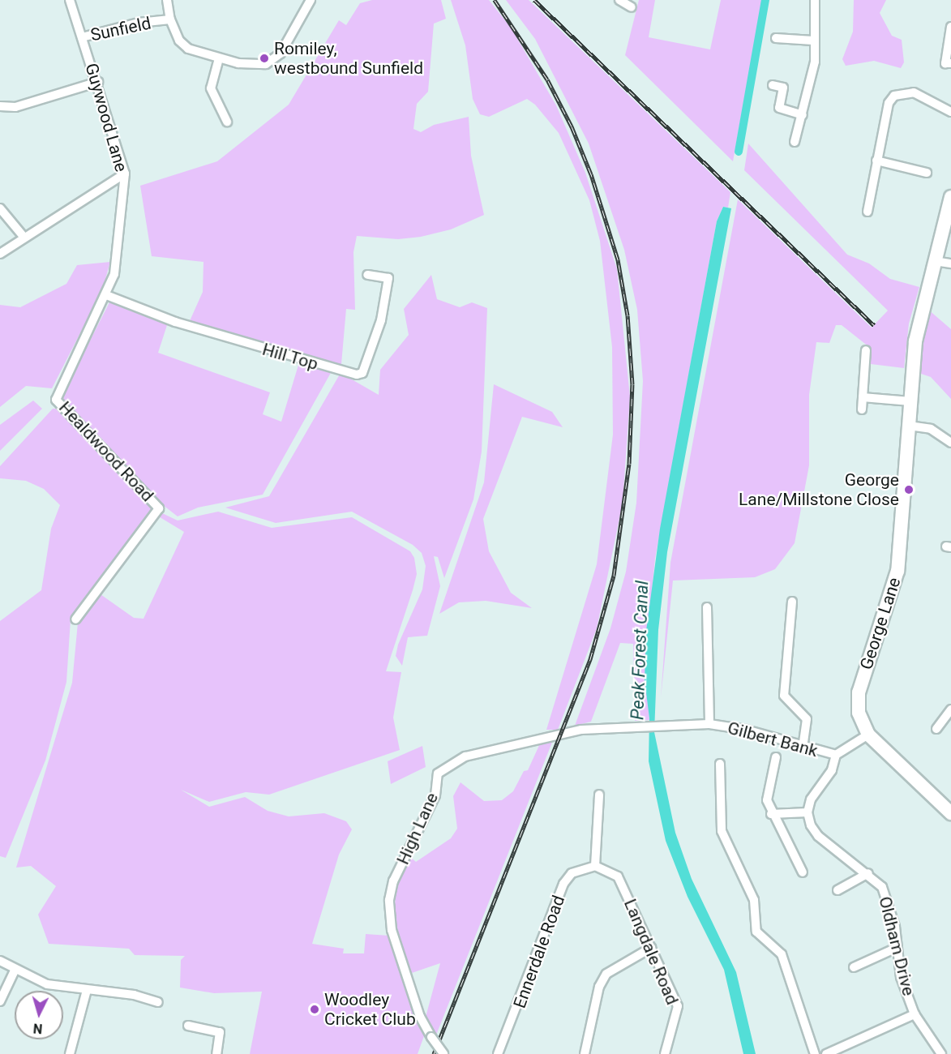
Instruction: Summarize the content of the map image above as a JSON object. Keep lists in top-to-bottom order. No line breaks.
{"streets":{"main road":["George Lane"],"street":["Sunfield","Guywood Lane","Hill Top","Healdwood Road","Gilbert Bank","High Lane","Oldham Drive","Ennerdale Road","Langdale Road"]},"crossings":[["Sunfield","Guywood Lane"],["Guywood Lane","Hill Top"],["Guywood Lane","Healdwood Road"],["Hill Top","Healdwood Road"],["George Lane","Gilbert Bank"],["Gilbert Bank","High Lane"],["Ennerdale Road","Langdale Road"]],"water":["Peak Forest Canal"],"places":["Romiley, westbound Sunfield","George Lane/Millstone Close","Woodley Cricket Club"],"north":"bottom"}
